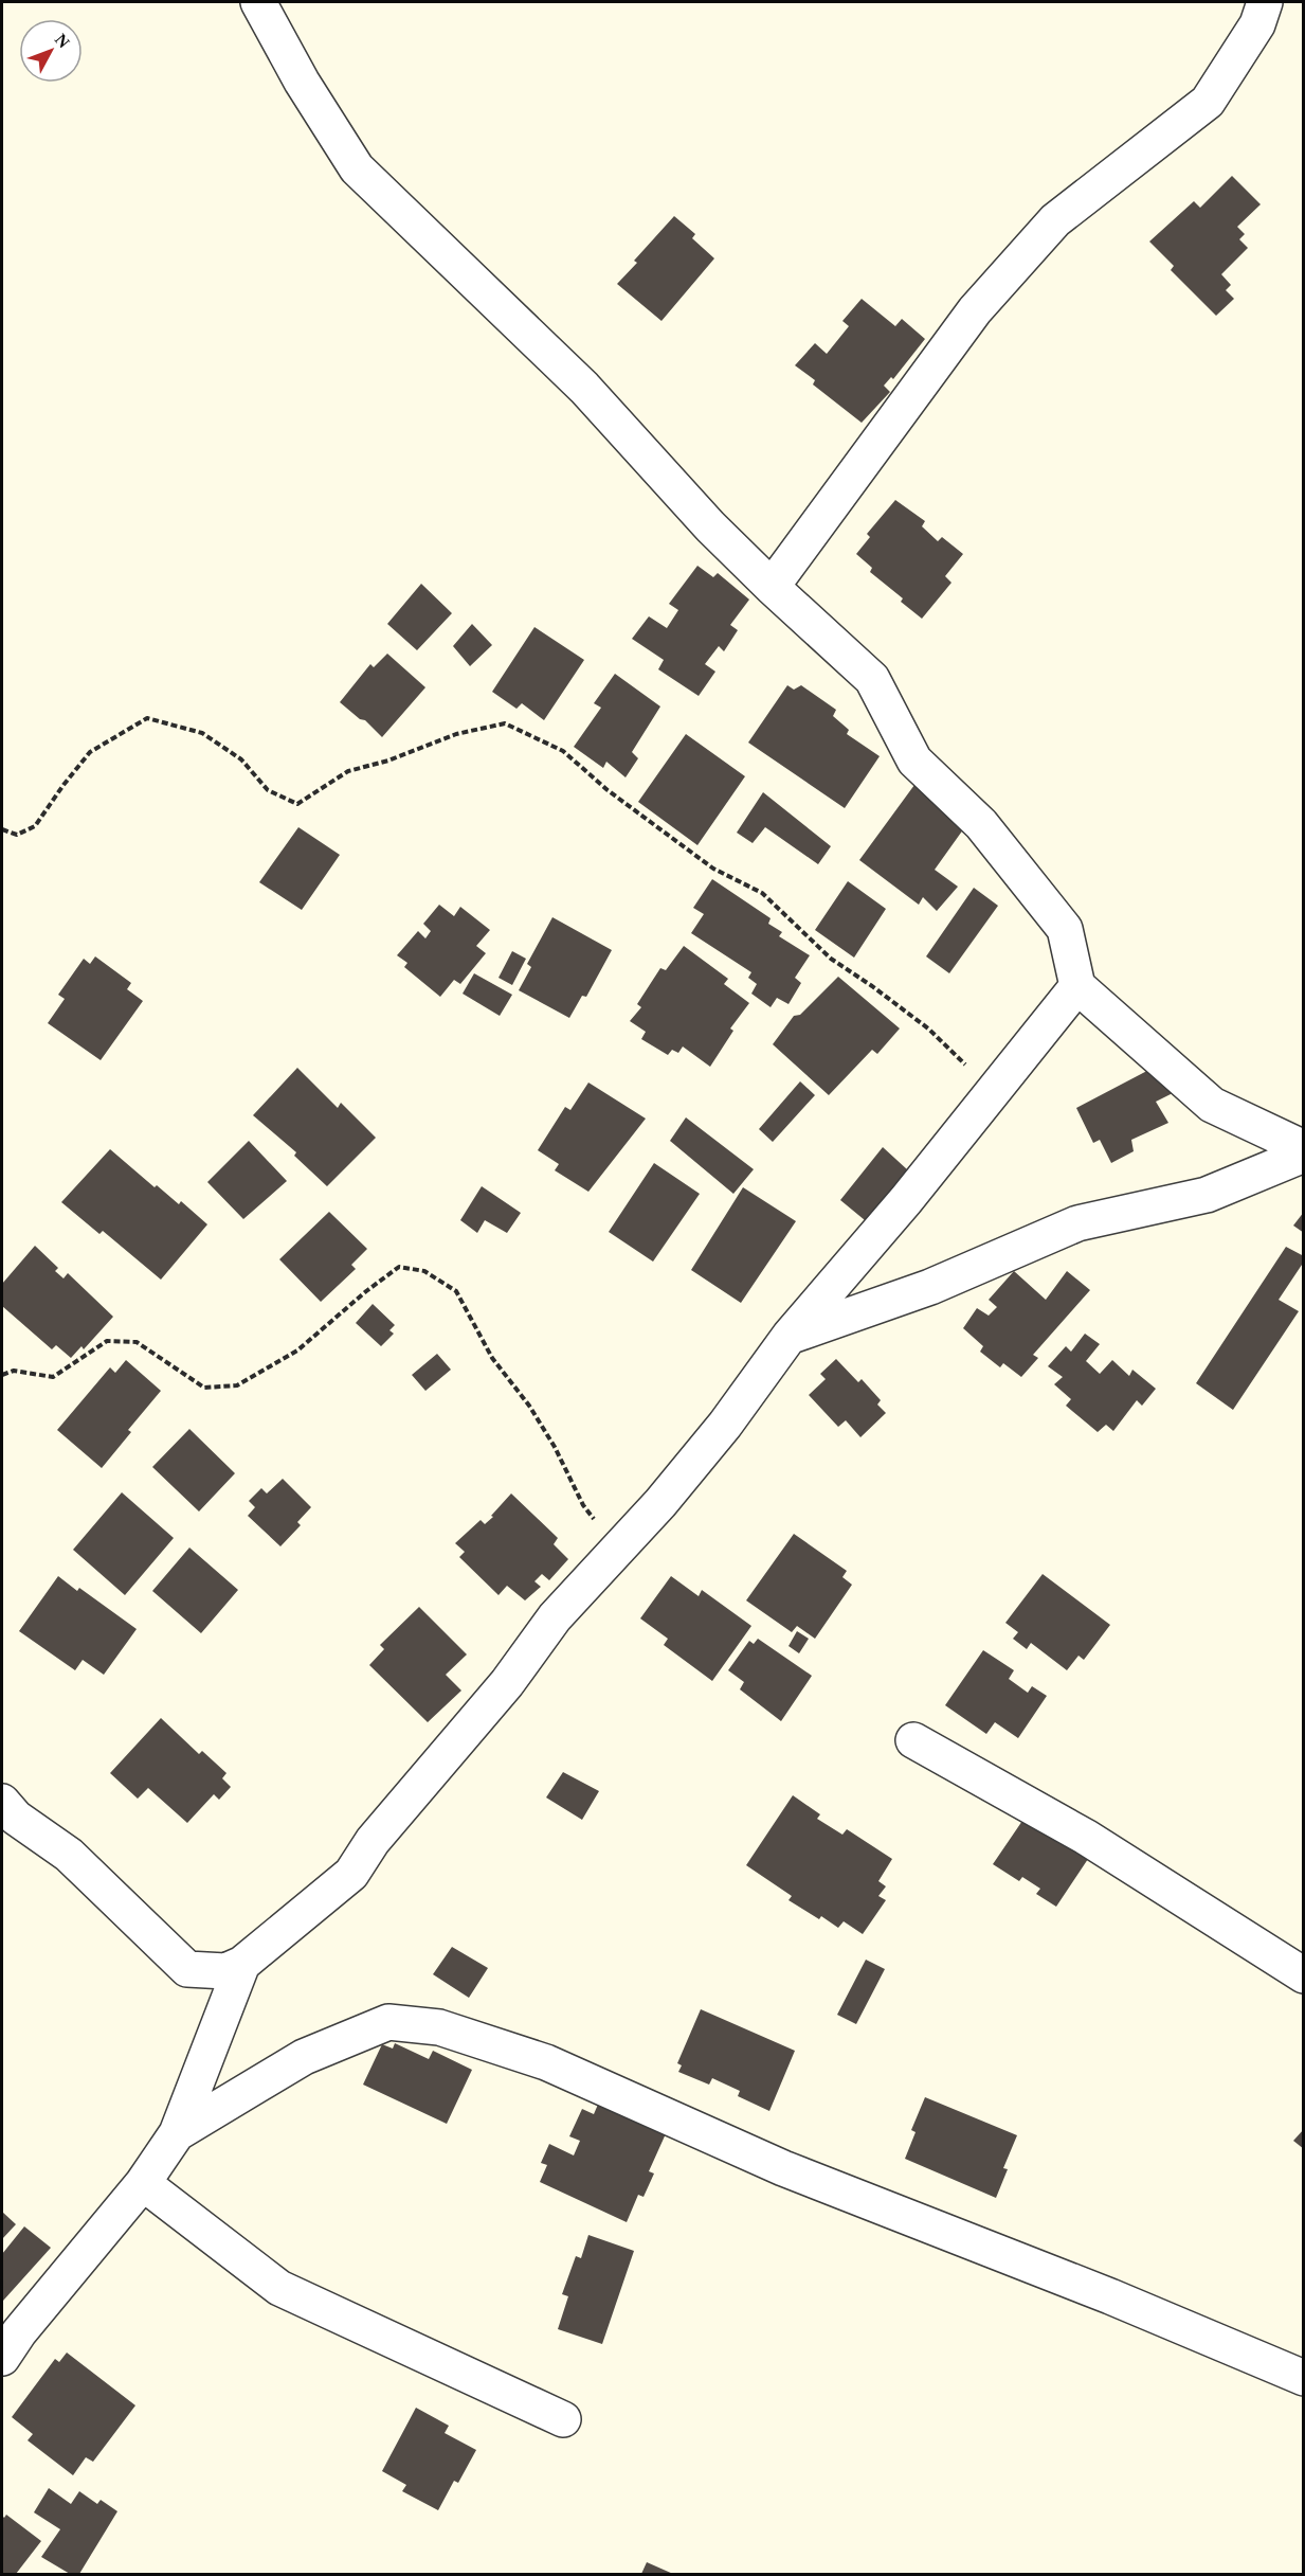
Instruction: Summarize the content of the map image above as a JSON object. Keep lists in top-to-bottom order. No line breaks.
{"north":"top right"}
